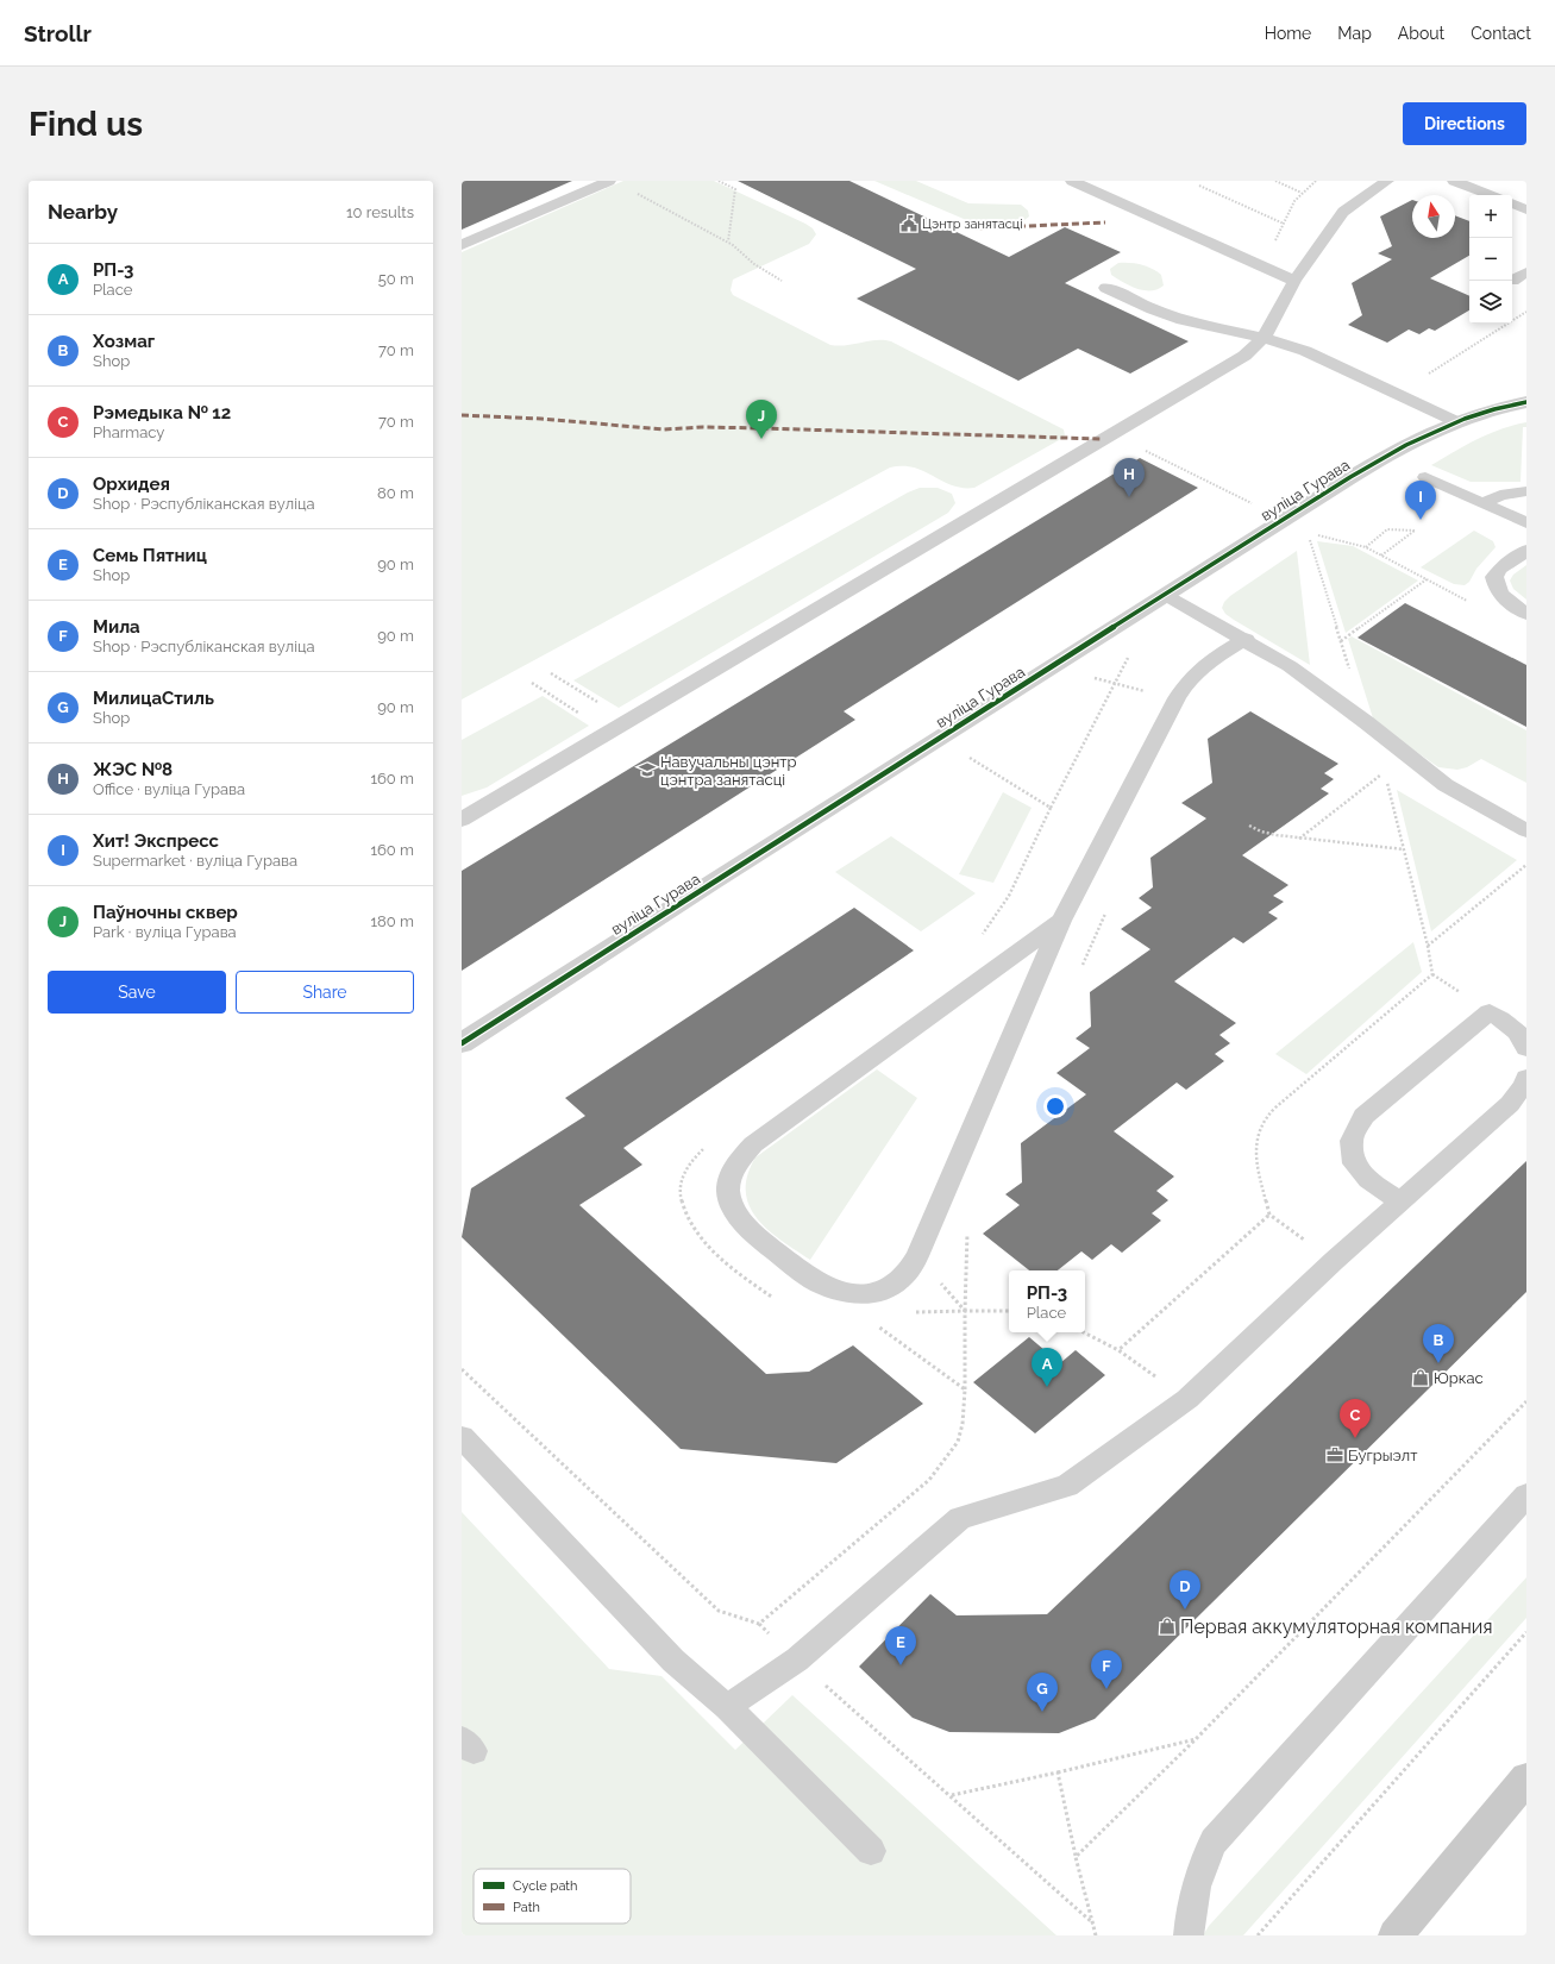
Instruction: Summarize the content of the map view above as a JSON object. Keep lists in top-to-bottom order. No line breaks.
{"streets":{"street":["вуліца Гурава"]},"places":{"public building":["Цэнтр занятасці"],"school or university":["Навучальны цэнтр цэнтра занятасці"],"shop":["Юркас","Первая аккумуляторная компания"],"office":["Бугрыэлт"]},"legend":["Cycle path","Path"],"north":"top","page":{"header":"Strollr","nav":["Home","Map","About","Contact"],"buttons":["Directions",["Save","Share"]],"title":"Find us","heading":["Nearby","10 results"],"map_buttons":["+","−"],"list":[{"mark":"A","name":"РП-3","note":"Place","value":"50 m"},{"mark":"B","name":"Хозмаг","note":"Shop","value":"70 m"},{"mark":"C","name":"Рэмедыка № 12","note":"Pharmacy","value":"70 m"},{"mark":"D","name":"Орхидея","note":"Shop · Рэспубліканская вуліца","value":"80 m"},{"mark":"E","name":"Семь Пятниц","note":"Shop","value":"90 m"},{"mark":"F","name":"Мила","note":"Shop · Рэспубліканская вуліца","value":"90 m"},{"mark":"G","name":"МилицаСтиль","note":"Shop","value":"90 m"},{"mark":"H","name":"ЖЭС №8","note":"Office · вуліца Гурава","value":"160 m"},{"mark":"I","name":"Хит! Экспресс","note":"Supermarket · вуліца Гурава","value":"160 m"},{"mark":"J","name":"Паўночны сквер","note":"Park · вуліца Гурава","value":"180 m"}],"pins":["J","H","I","B","A","C","D","E","F","G"],"popup":["РП-3","Place"]}}
